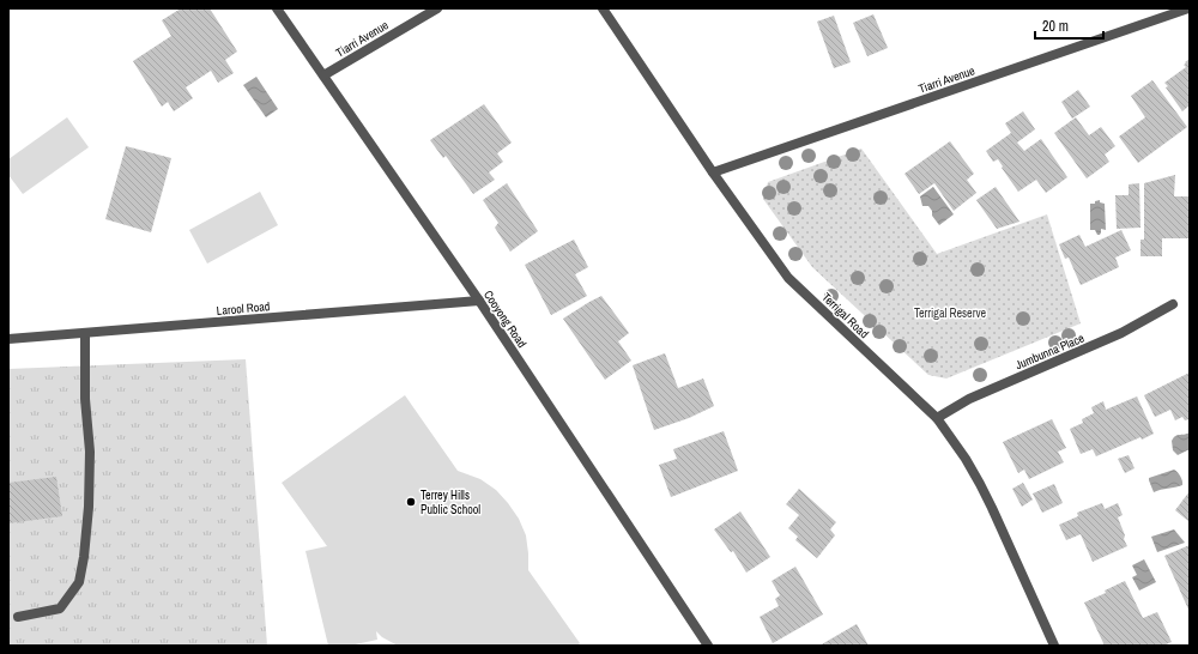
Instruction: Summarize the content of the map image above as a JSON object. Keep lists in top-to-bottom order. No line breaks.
{"streets":{"street":["Tiarri Avenue","Larool Road","Terrigal Road","Cooyong Road","Jumbunna Place"]},"crossings":[["Tiarri Avenue","Terrigal Road"],["Tiarri Avenue","Cooyong Road"],["Larool Road","Cooyong Road"],["Terrigal Road","Jumbunna Place"]],"parks":["Terrigal Reserve"],"places":["Terrey Hills Public School"],"scale_bar":"20 m"}
